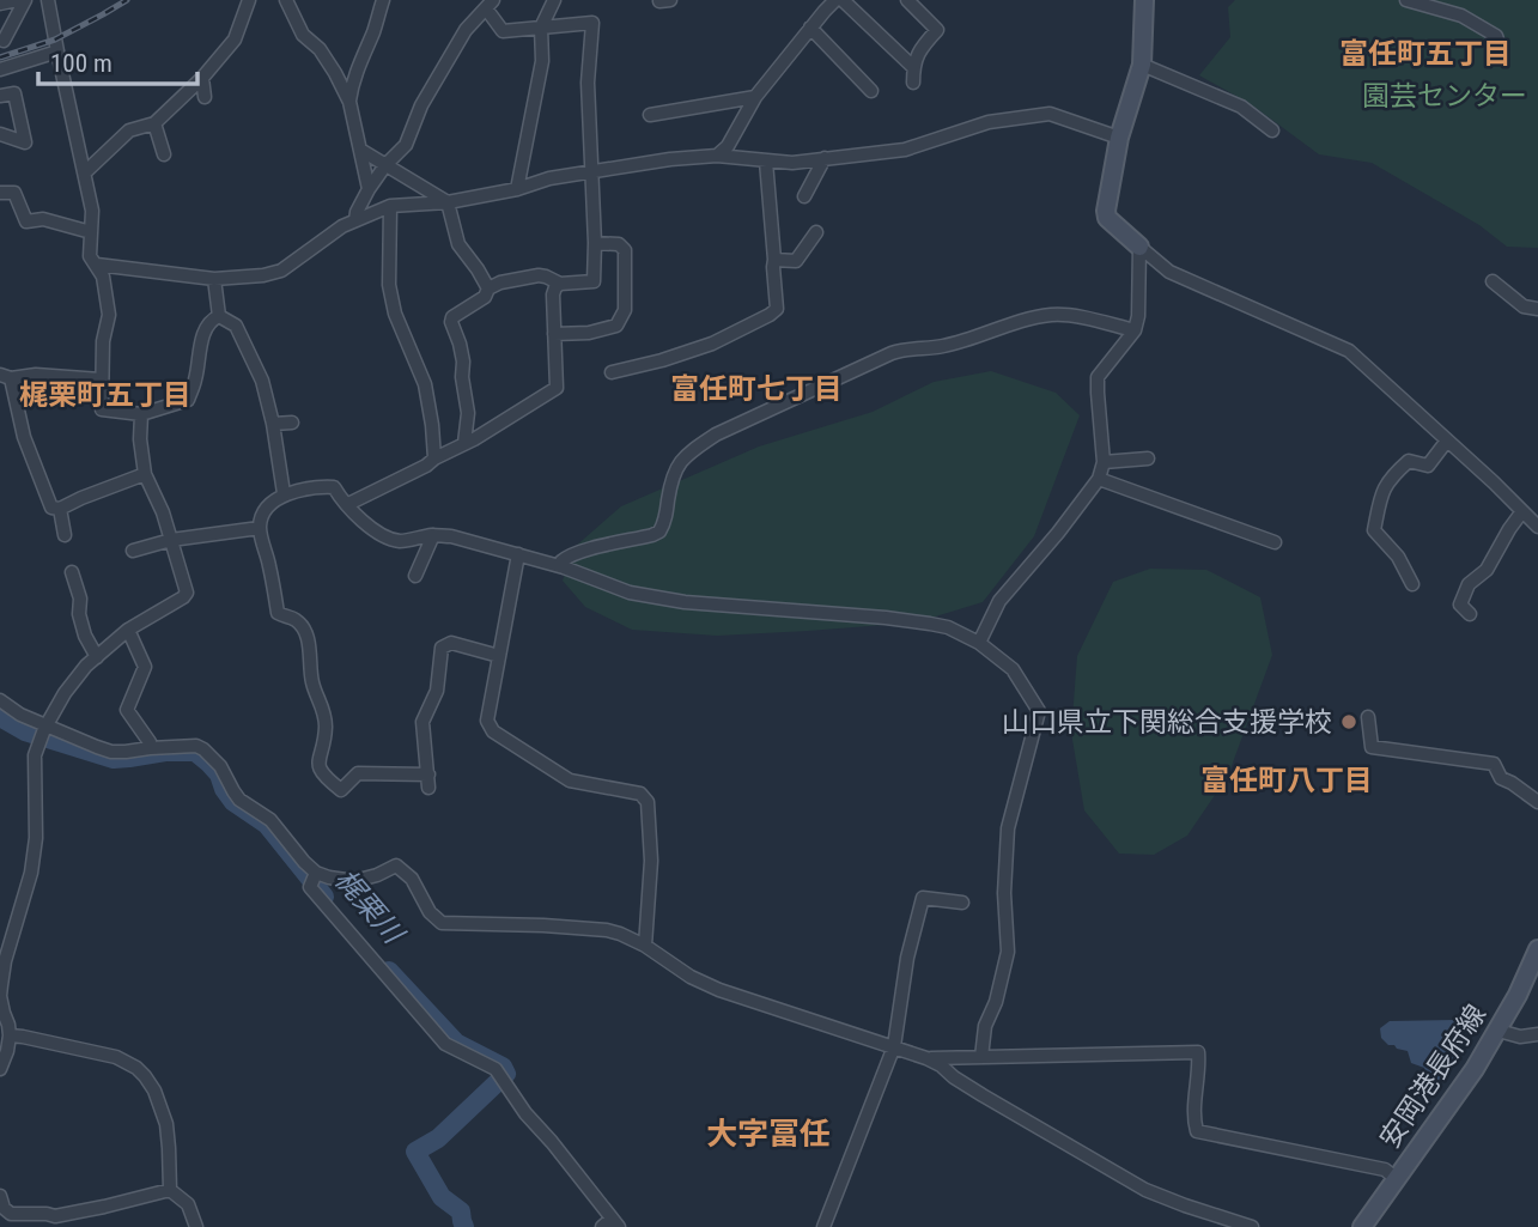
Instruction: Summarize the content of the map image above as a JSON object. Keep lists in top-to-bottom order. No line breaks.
{"streets":{"main road":["安岡港長府線"]},"districts":["富任町五丁目","富任町七丁目","梶栗町五丁目","富任町八丁目","大字冨任"],"water":["梶栗川"],"parks":["園芸センター"],"places":["山口県立下関総合支援学校"],"scale_bar":"100 m"}
